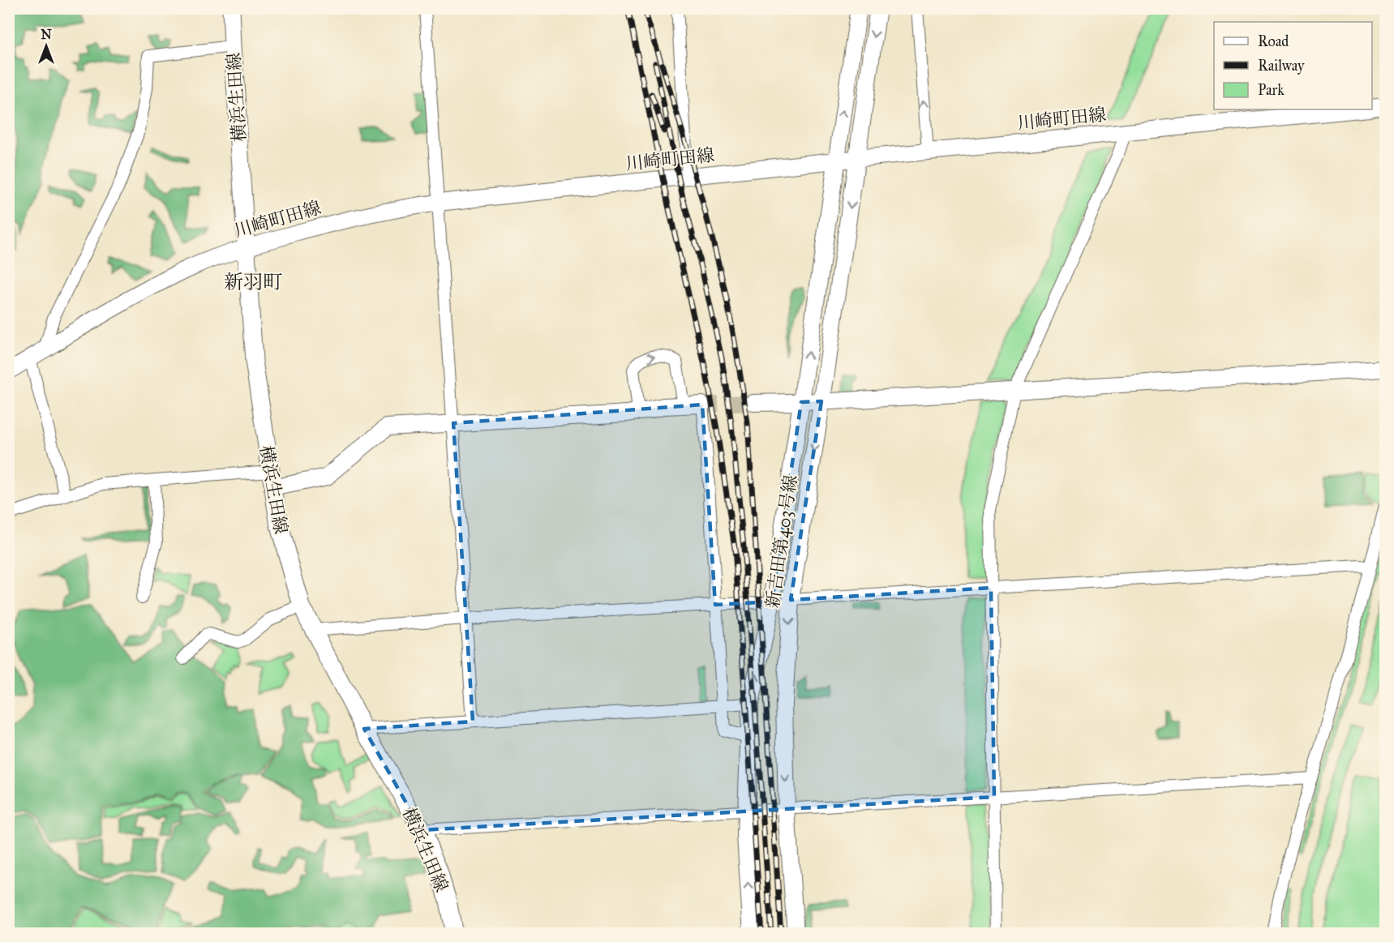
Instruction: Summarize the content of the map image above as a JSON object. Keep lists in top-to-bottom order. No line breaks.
{"streets":{"main road":["横浜生田線"],"street":["川崎町田線","新吉田第403号線"]},"crossings":[["横浜生田線","川崎町田線"],["川崎町田線","新吉田第403号線"]],"districts":["新羽町"],"legend":["Road","Railway","Park"],"north":"top"}
